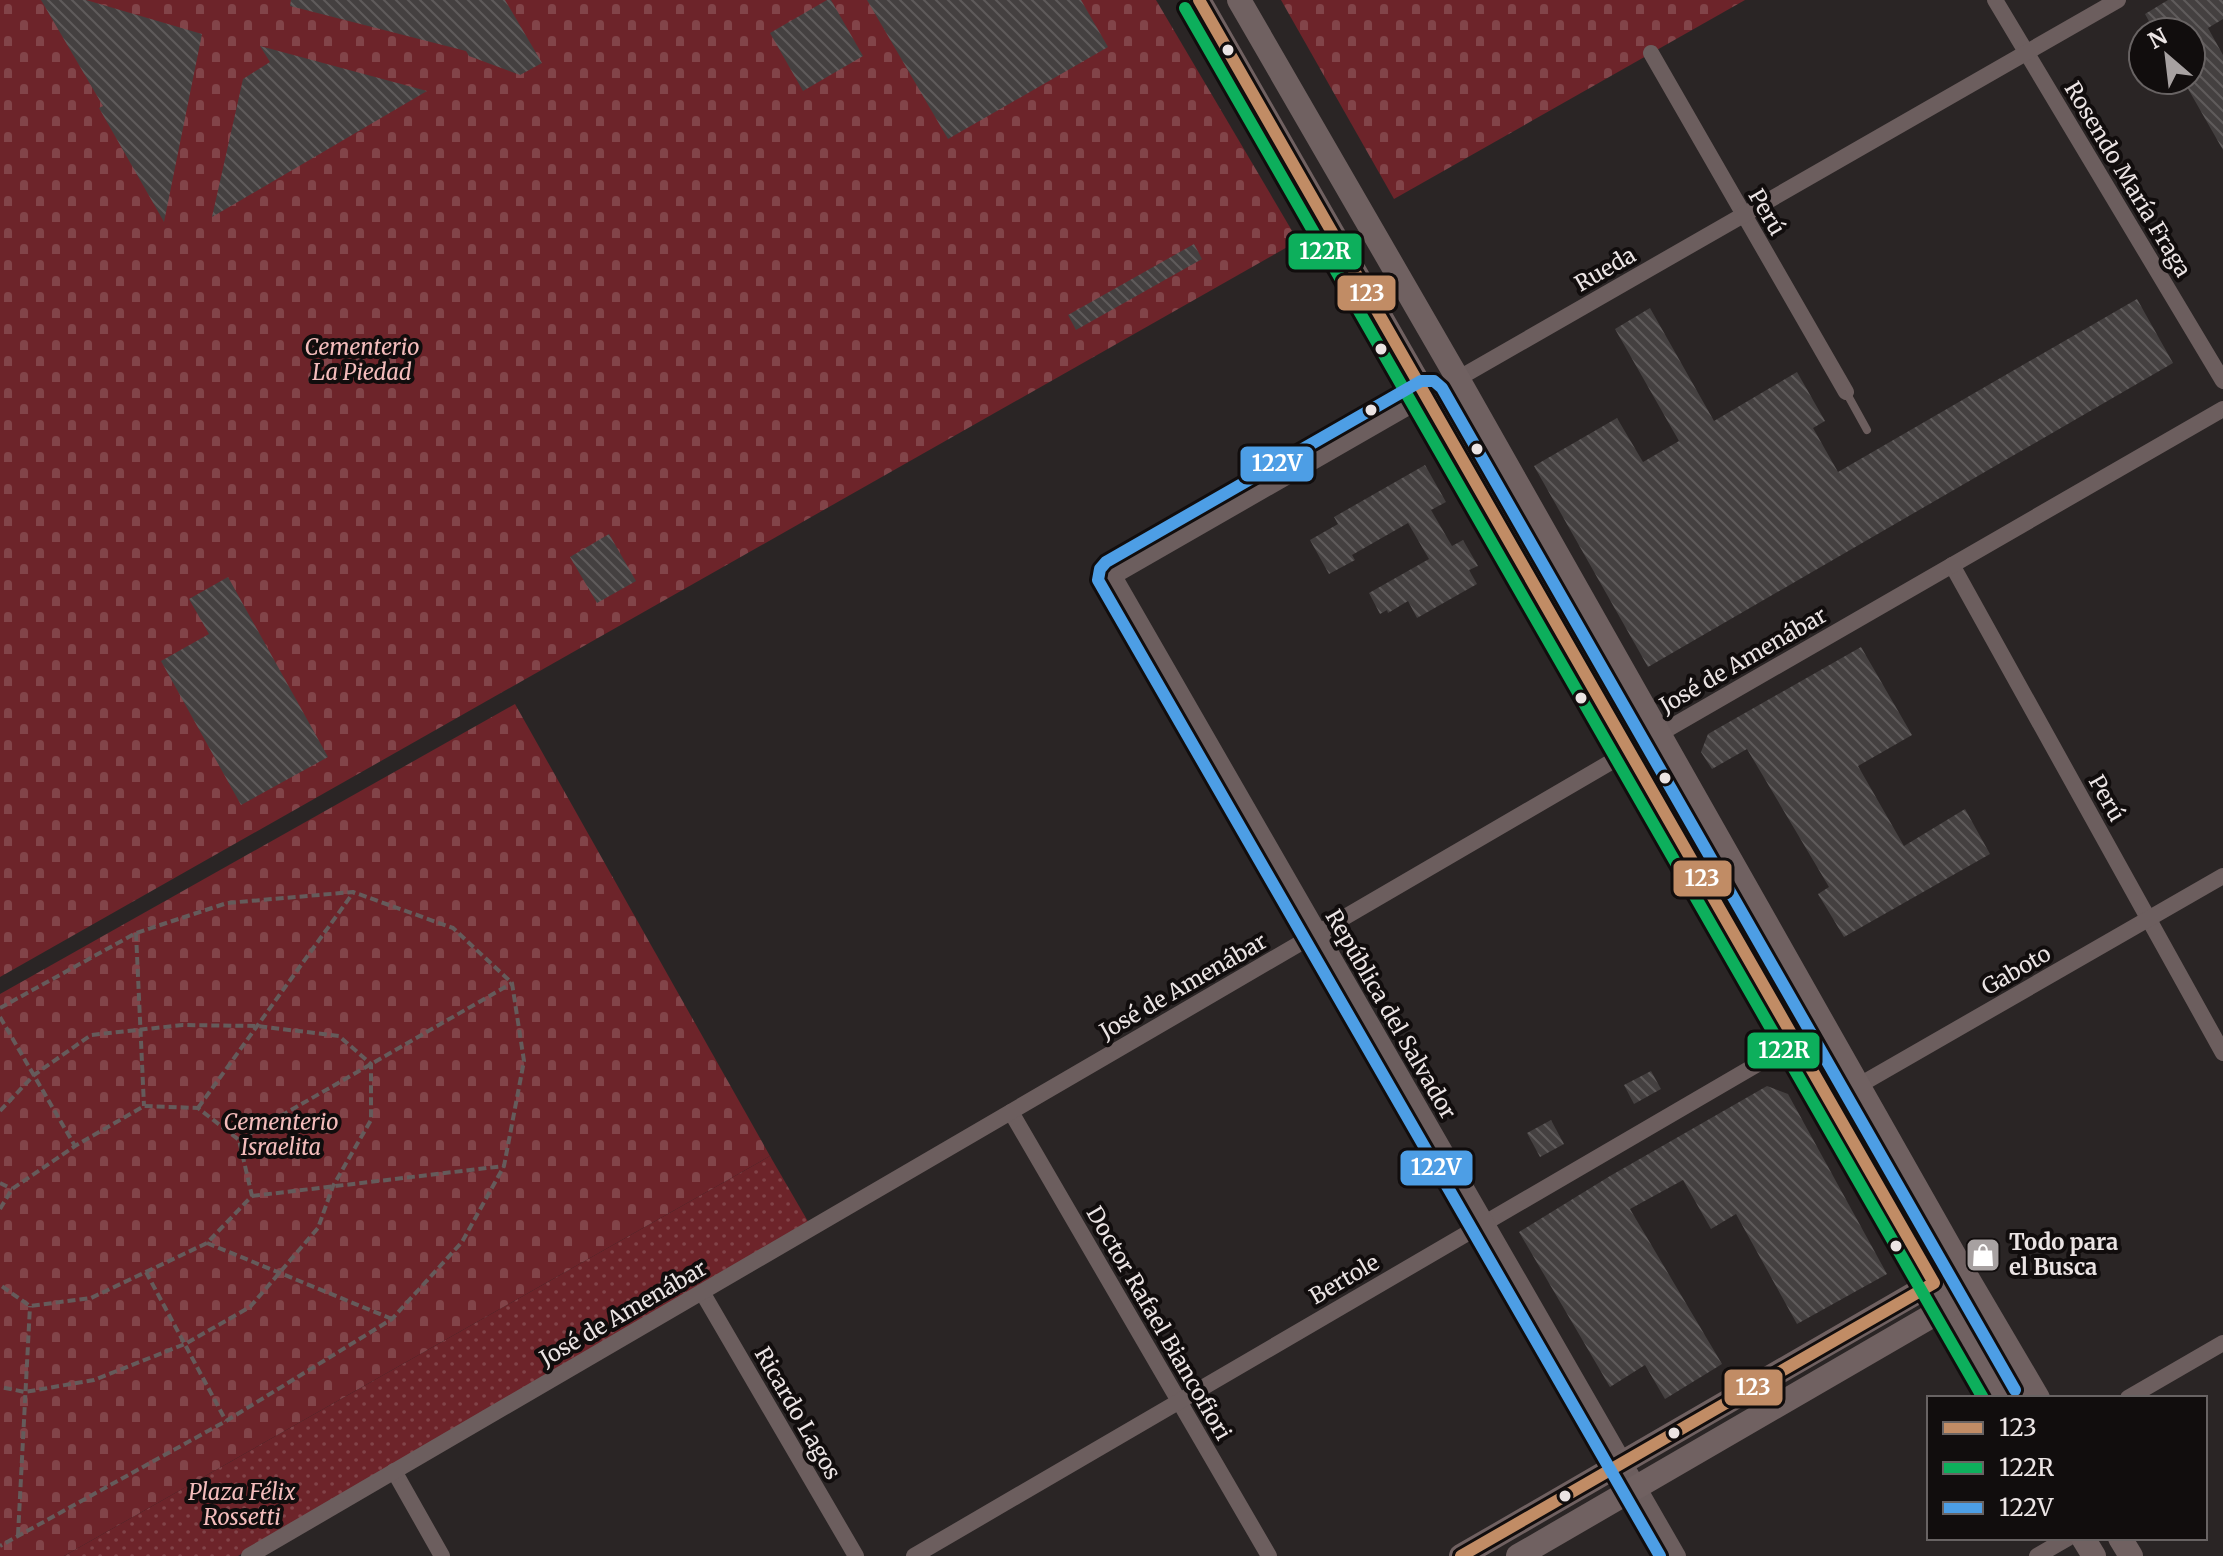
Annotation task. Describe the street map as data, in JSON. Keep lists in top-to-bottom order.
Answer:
{
  "streets": {
    "street": [
      "Rosendo María Fraga",
      "Perú",
      "Rueda",
      "José de Amenábar",
      "Gaboto",
      "República del Salvador",
      "Bertole",
      "Doctor Rafael Biancofiori",
      "Ricardo Lagos"
    ]
  },
  "crossings": [
    ["Rosendo María Fraga", "Rueda"],
    ["Perú", "Rueda"],
    ["Perú", "José de Amenábar"],
    ["Perú", "Gaboto"],
    ["Rueda", "República del Salvador"],
    ["José de Amenábar", "República del Salvador"],
    ["José de Amenábar", "Doctor Rafael Biancofiori"],
    ["José de Amenábar", "Ricardo Lagos"],
    ["República del Salvador", "Bertole"],
    ["Bertole", "Doctor Rafael Biancofiori"]
  ],
  "parks": ["Cementerio La Piedad", "Cementerio Israelita", "Plaza Félix Rossetti"],
  "places": {
    "shop": ["Todo para el Busca"]
  },
  "lines": ["transit line 123", "transit line 122R", "transit line 122V"],
  "legend": ["123", "122R", "122V"],
  "north": "top left"
}
